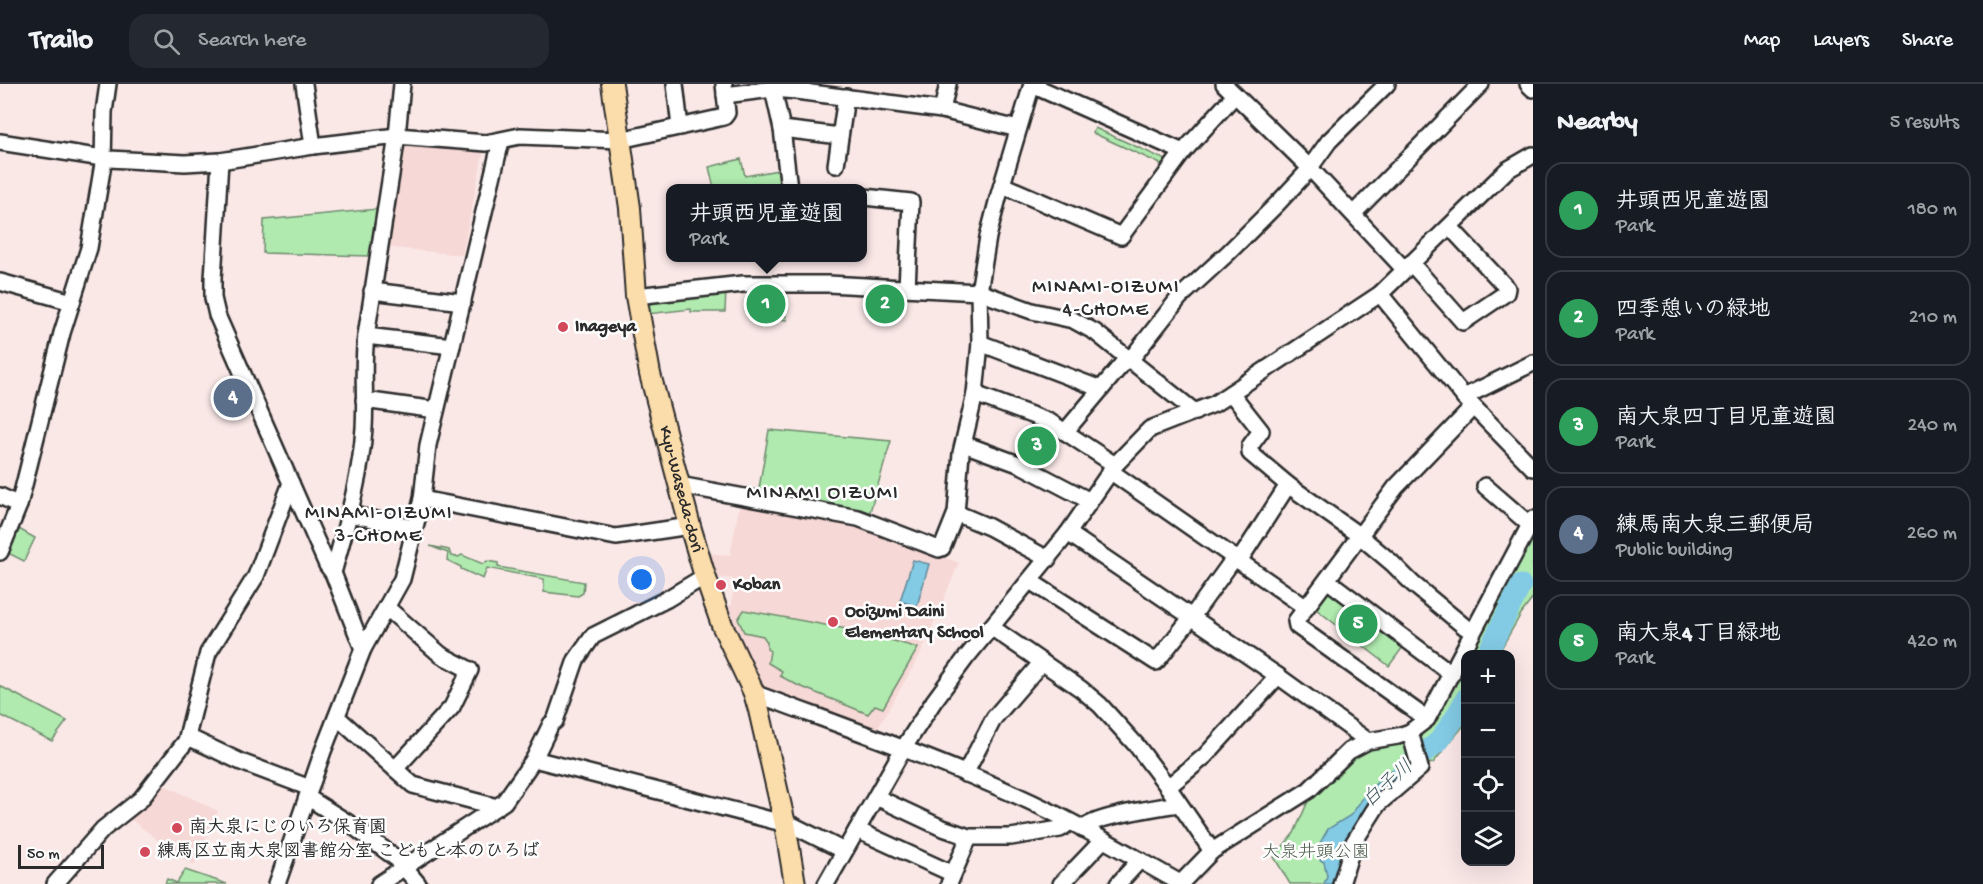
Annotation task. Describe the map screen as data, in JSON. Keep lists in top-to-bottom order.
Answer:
{
  "streets": {
    "main road": ["Kyu-Waseda-dori"]
  },
  "districts": ["MINAMI-OIZUMI 4-CHOME", "MINAMI OIZUMI", "MINAMI-OIZUMI 3-CHOME"],
  "water": ["白子川"],
  "parks": ["大泉井頭公園"],
  "places": [
    "Inageya",
    "Koban",
    "Ooizumi Daini Elementary School",
    "南大泉にじのいろ保育園",
    "練馬区立南大泉図書館分室 こどもと本のひろば"
  ],
  "scale_bar": "50 m",
  "page": {
    "header": "Trailo",
    "search": "Search here",
    "nav": ["Map", "Layers", "Share"],
    "heading": ["Nearby", "5 results"],
    "list": [
      {
        "mark": "1",
        "name": "井頭西児童遊園",
        "note": "Park",
        "value": "180 m"
      },
      {
        "mark": "2",
        "name": "四季憩いの緑地",
        "note": "Park",
        "value": "210 m"
      },
      {
        "mark": "3",
        "name": "南大泉四丁目児童遊園",
        "note": "Park",
        "value": "240 m"
      },
      {
        "mark": "4",
        "name": "練馬南大泉三郵便局",
        "note": "Public building",
        "value": "260 m"
      },
      {
        "mark": "5",
        "name": "南大泉4丁目緑地",
        "note": "Park",
        "value": "420 m"
      }
    ],
    "popup": ["井頭西児童遊園", "Park"],
    "pins": [
      "1",
      "2",
      "4",
      "3",
      "5"
    ],
    "map_buttons": ["+", "−"],
    "scale": "50 m"
  }
}
